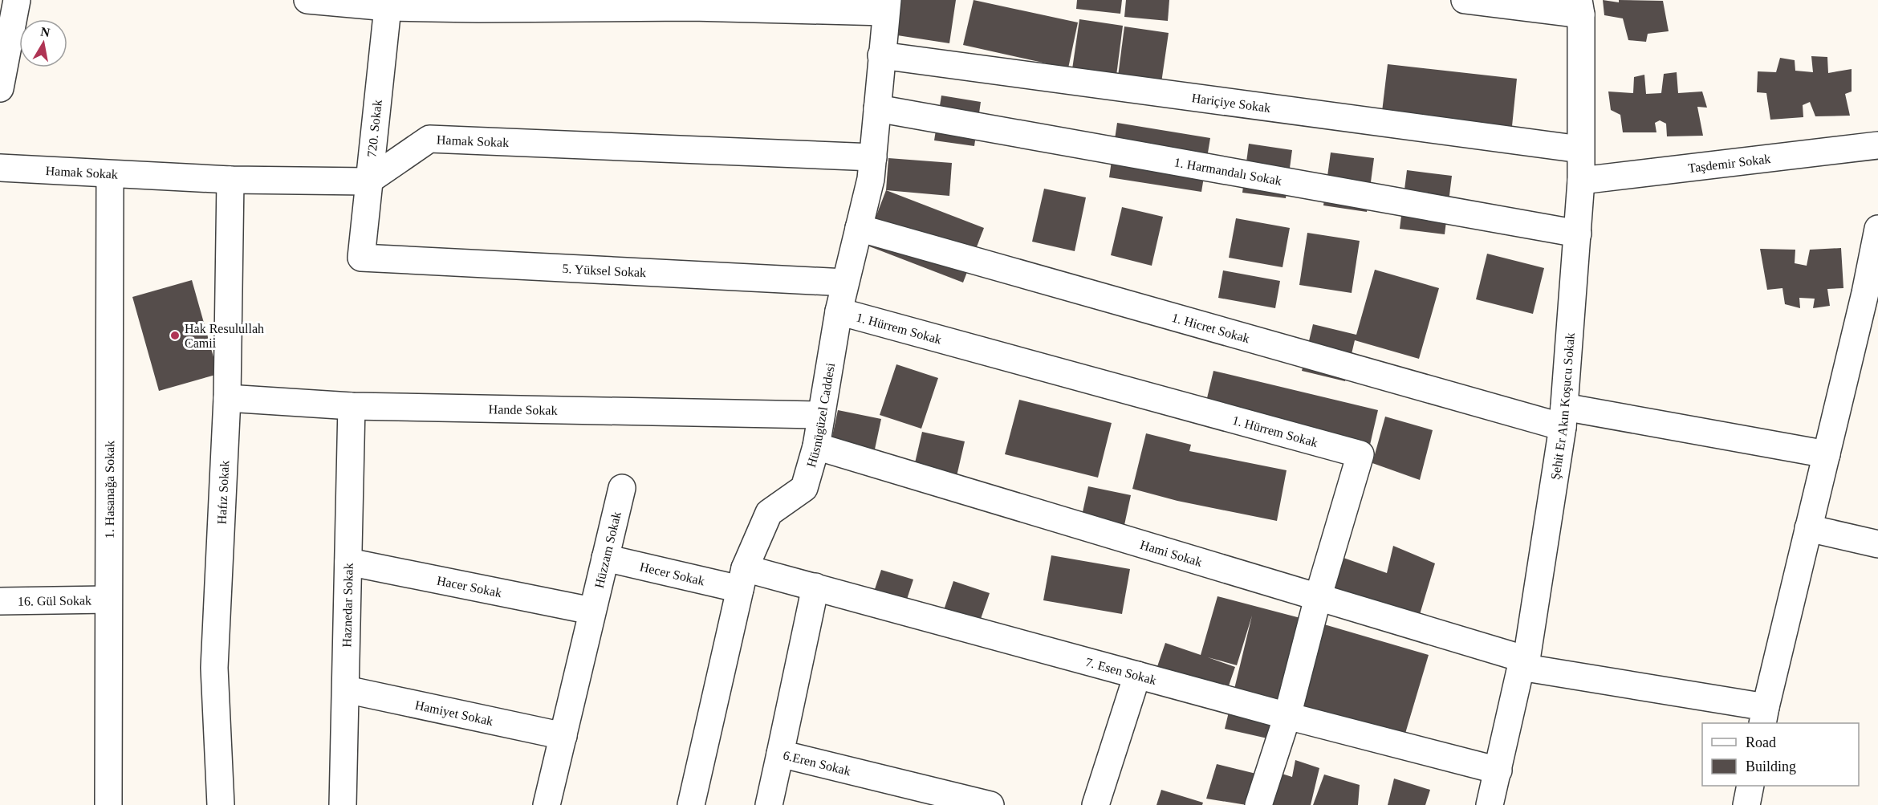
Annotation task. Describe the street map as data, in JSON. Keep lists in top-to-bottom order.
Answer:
{
  "streets": {
    "street": [
      "Hariçiye Sokak",
      "720. Sokak",
      "Hamak Sokak",
      "Taşdemir Sokak",
      "1. Harmandalı Sokak",
      "5. Yüksel Sokak",
      "1. Hicret Sokak",
      "1. Hürrem Sokak",
      "Şehit Er Akın Koşucu Sokak",
      "Hande Sokak",
      "Hüsnügüzel Caddesi",
      "1. Hasanağa Sokak",
      "Hafız Sokak",
      "Hüzzam Sokak",
      "Hami Sokak",
      "Hecer Sokak",
      "Hacer Sokak",
      "16. Gül Sokak",
      "Haznedar Sokak",
      "7. Esen Sokak",
      "Hamiyet Sokak",
      "6.Eren Sokak"
    ]
  },
  "crossings": [
    ["Hariçiye Sokak", "Şehit Er Akın Koşucu Sokak"],
    ["Hariçiye Sokak", "Hüsnügüzel Caddesi"],
    ["720. Sokak", "Hamak Sokak"],
    ["720. Sokak", "5. Yüksel Sokak"],
    ["Hamak Sokak", "Hüsnügüzel Caddesi"],
    ["Hamak Sokak", "1. Hasanağa Sokak"],
    ["Hamak Sokak", "Hafız Sokak"],
    ["Taşdemir Sokak", "Şehit Er Akın Koşucu Sokak"],
    ["1. Harmandalı Sokak", "Şehit Er Akın Koşucu Sokak"],
    ["1. Harmandalı Sokak", "Hüsnügüzel Caddesi"],
    ["5. Yüksel Sokak", "Hüsnügüzel Caddesi"],
    ["1. Hicret Sokak", "Şehit Er Akın Koşucu Sokak"],
    ["1. Hicret Sokak", "Hüsnügüzel Caddesi"],
    ["1. Hürrem Sokak", "Hüsnügüzel Caddesi"],
    ["1. Hürrem Sokak", "Hami Sokak"],
    ["1. Hürrem Sokak", "7. Esen Sokak"],
    ["Şehit Er Akın Koşucu Sokak", "Hami Sokak"],
    ["Şehit Er Akın Koşucu Sokak", "7. Esen Sokak"],
    ["Hande Sokak", "Hüsnügüzel Caddesi"],
    ["Hande Sokak", "Hafız Sokak"],
    ["Hande Sokak", "Haznedar Sokak"],
    ["Hüsnügüzel Caddesi", "Hami Sokak"],
    ["Hüsnügüzel Caddesi", "Hecer Sokak"],
    ["Hüsnügüzel Caddesi", "7. Esen Sokak"],
    ["1. Hasanağa Sokak", "16. Gül Sokak"],
    ["Hüzzam Sokak", "Hecer Sokak"],
    ["Hüzzam Sokak", "Hacer Sokak"],
    ["Hüzzam Sokak", "Hamiyet Sokak"],
    ["Hecer Sokak", "7. Esen Sokak"],
    ["Hacer Sokak", "Haznedar Sokak"],
    ["Haznedar Sokak", "Hamiyet Sokak"],
    ["7. Esen Sokak", "6.Eren Sokak"]
  ],
  "places": ["Hak Resulullah Camii"],
  "legend": ["Road", "Building"],
  "north": "top"
}
